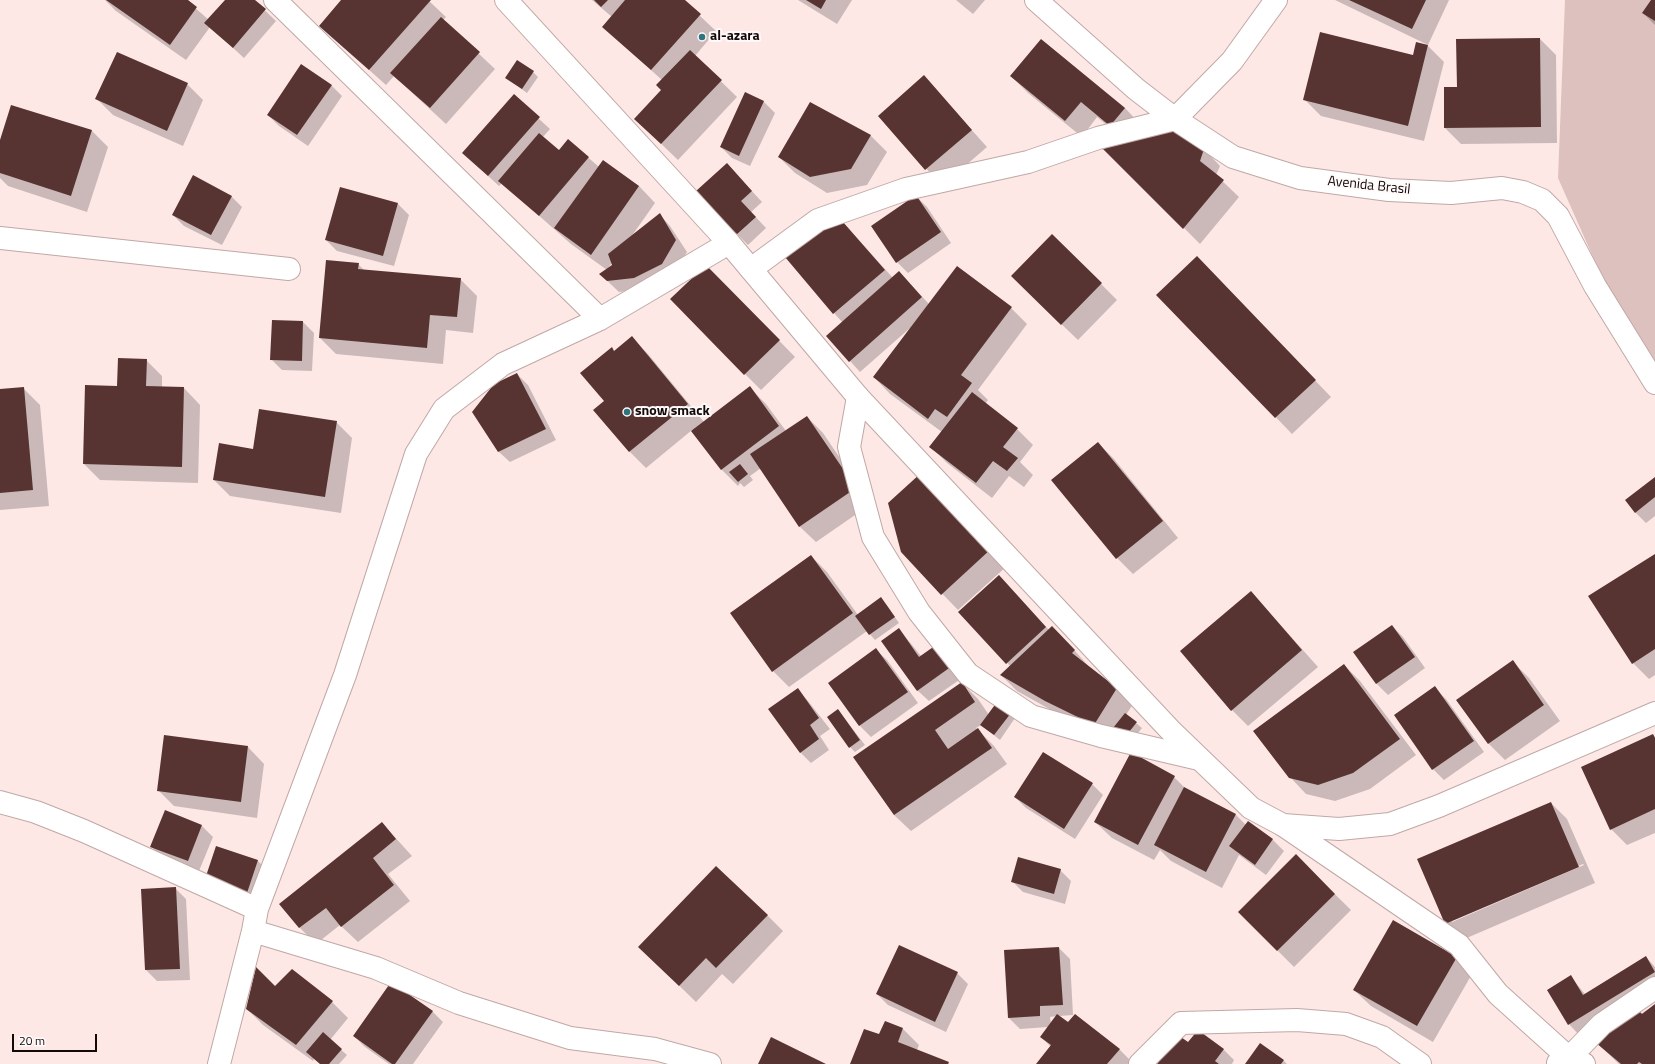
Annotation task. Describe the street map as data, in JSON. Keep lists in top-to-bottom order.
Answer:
{
  "streets": {
    "street": ["Avenida Brasil"]
  },
  "places": ["al-azara", "snow smack"],
  "scale_bar": "20 m"
}
